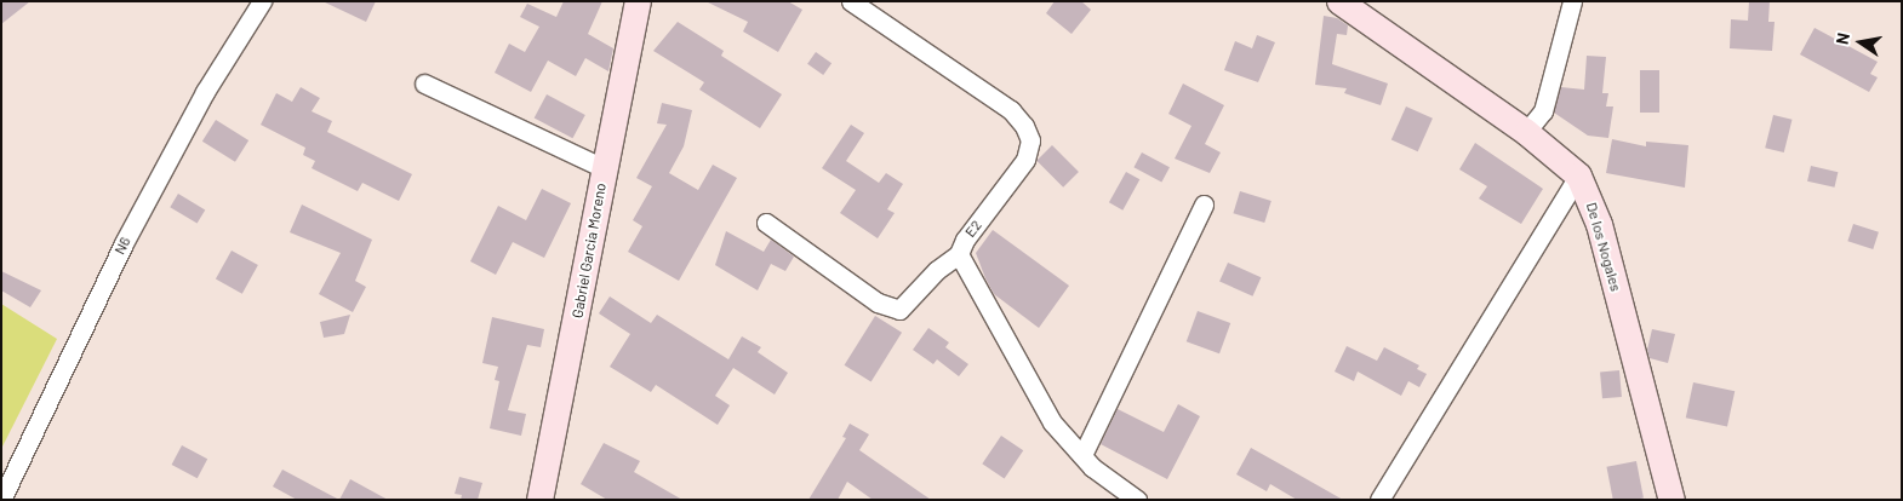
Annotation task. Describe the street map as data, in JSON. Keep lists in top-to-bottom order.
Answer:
{
  "streets": {
    "street": [
      "E2",
      "N6",
      "De los Nogales",
      "Gabriel Garcia Moreno"
    ]
  },
  "north": "left"
}
